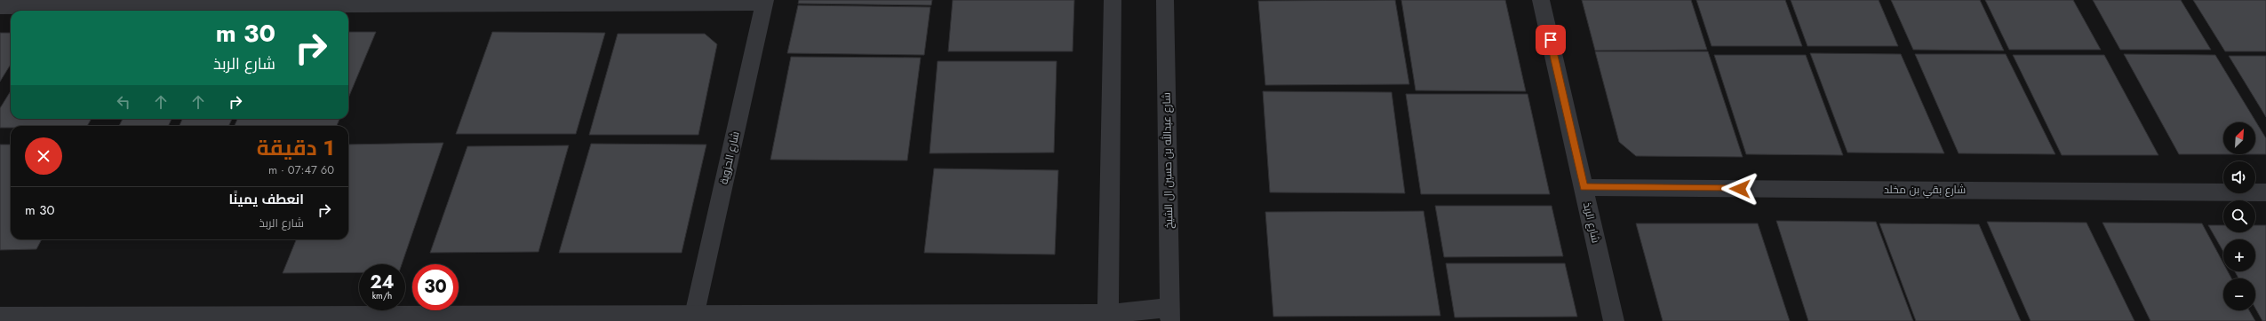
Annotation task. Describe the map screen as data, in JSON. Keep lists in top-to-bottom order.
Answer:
{
  "streets": {
    "street": [
      "شارع الحزوية",
      "شارع عبدالله بن حسين ال الشيخ",
      "شارع بقي بن مخلد",
      "شارع الربذ"
    ]
  },
  "crossings": [
    ["شارع بقي بن مخلد", "شارع الربذ"]
  ],
  "north": "top right",
  "page": {
    "turn": ["30 m", "شارع الربذ"],
    "map_buttons": ["+", "−"],
    "heading": ["1 دقيقة", "60 m · 07:47"],
    "list": [
      {
        "name": "انعطف يمينًا",
        "note": "شارع الربذ",
        "value": "30 m"
      }
    ],
    "speed": "24 km/h",
    "limit": "30"
  }
}
